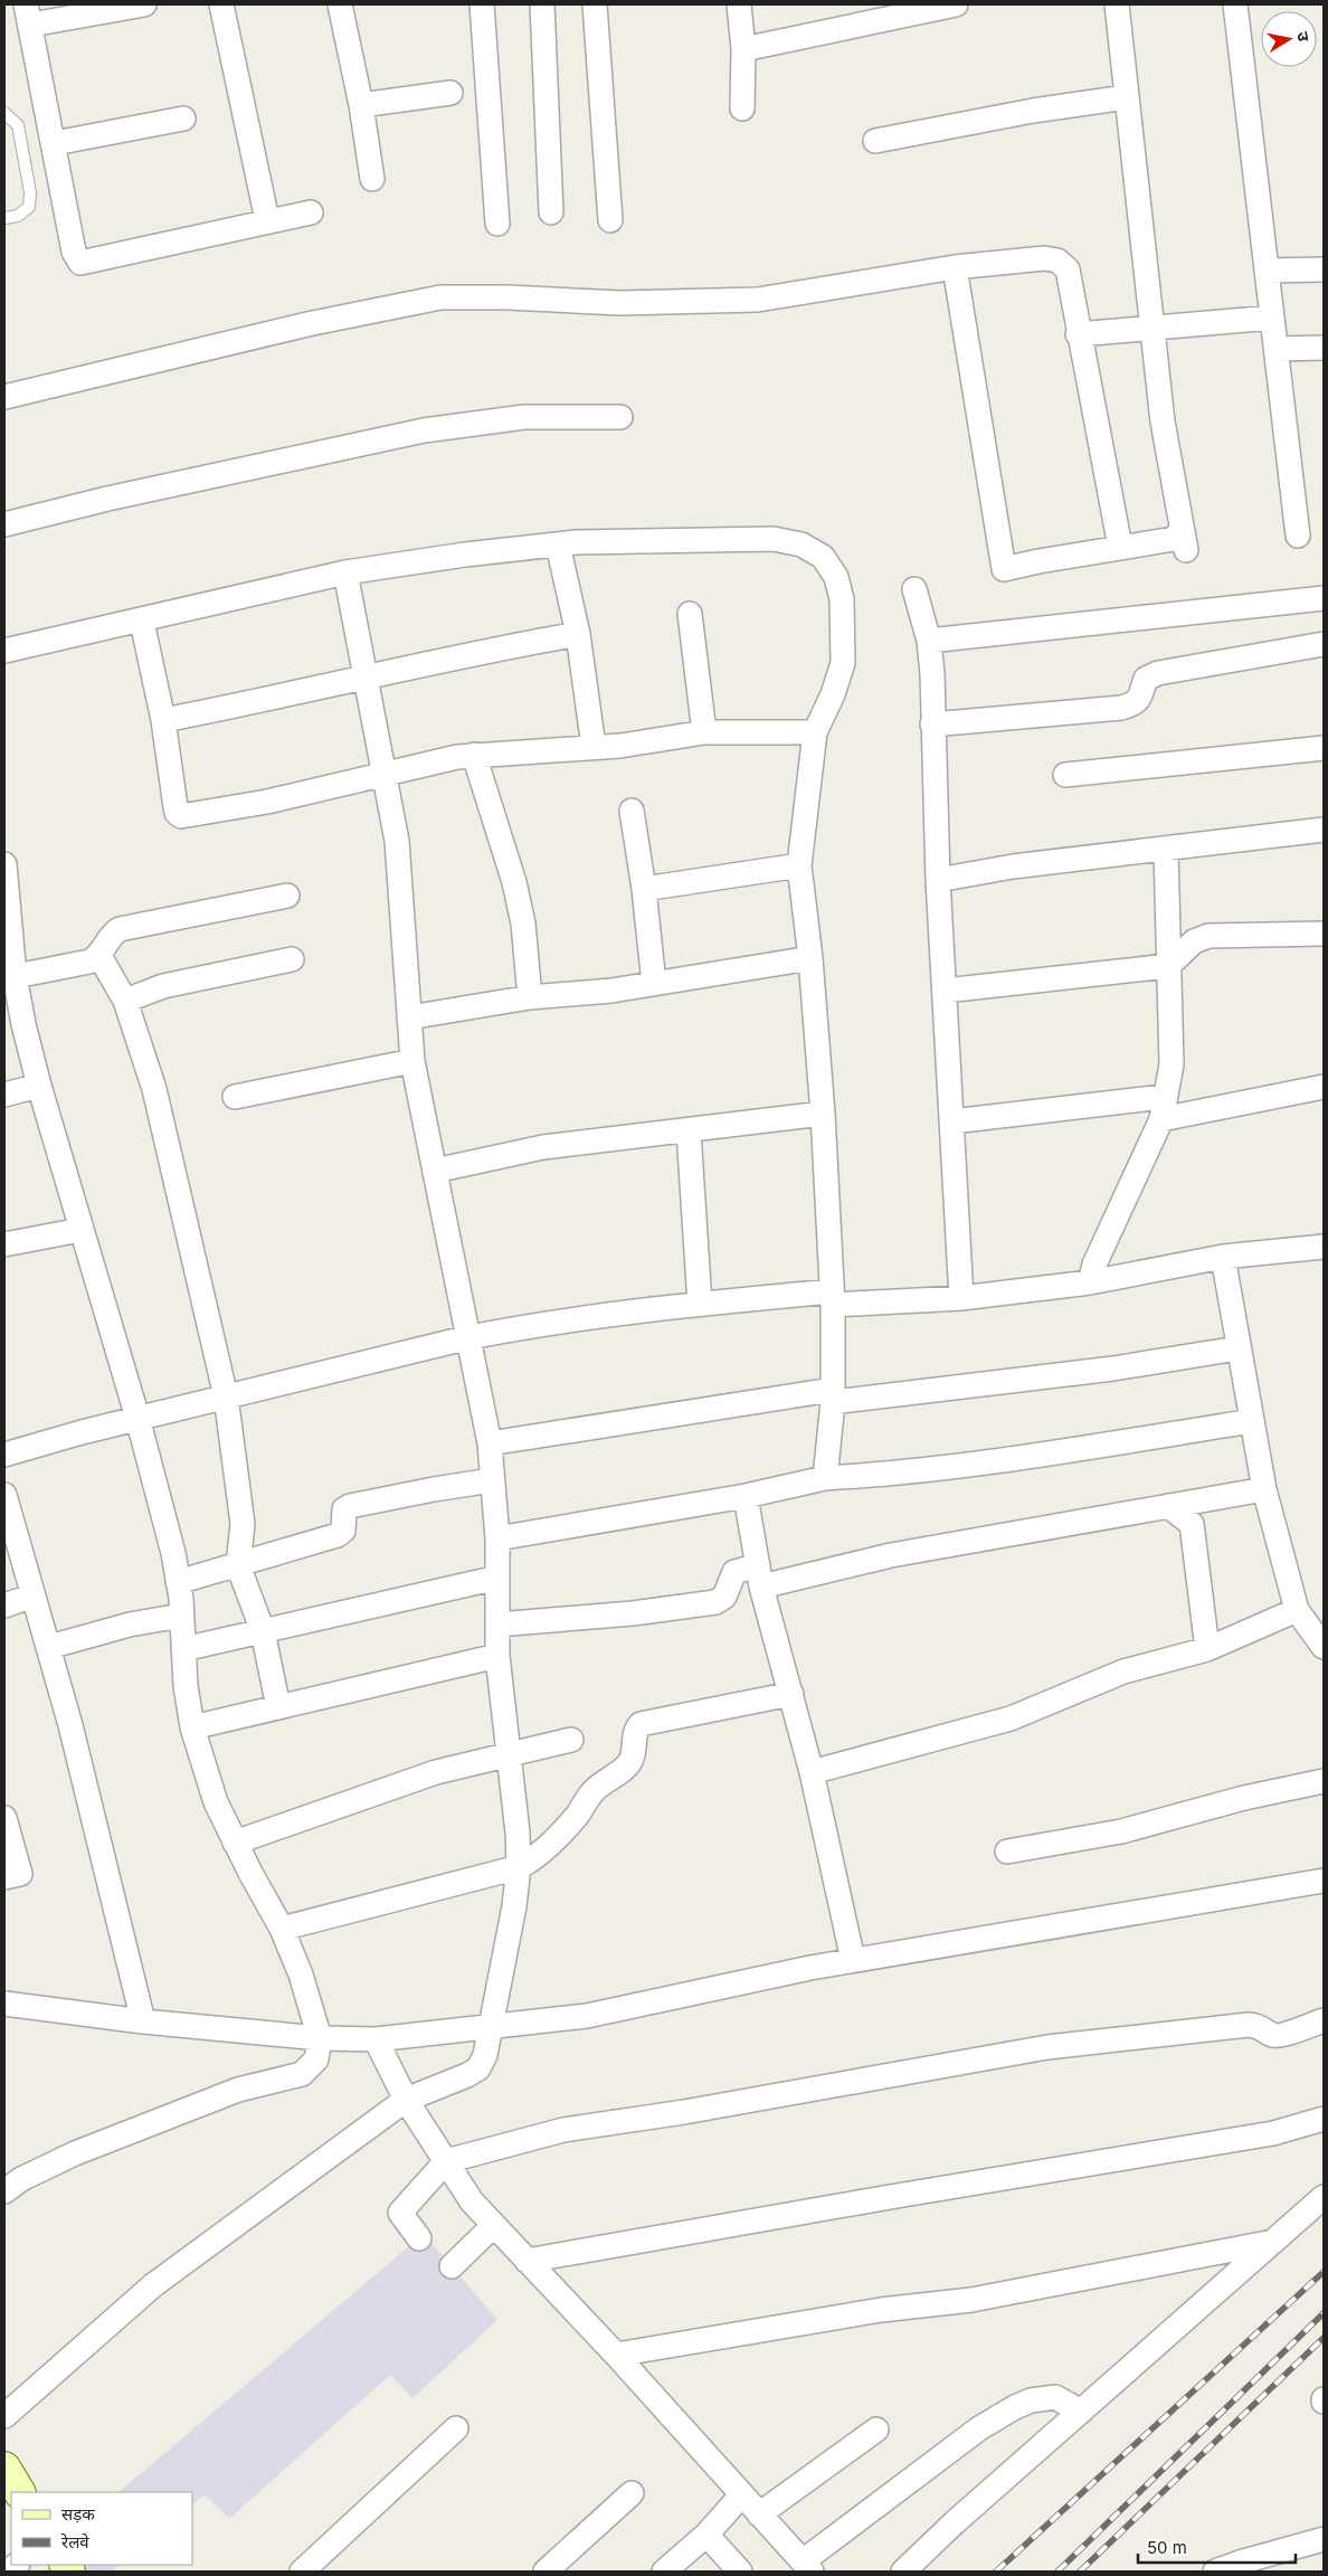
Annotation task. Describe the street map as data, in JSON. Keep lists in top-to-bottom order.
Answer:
{
  "legend": ["सड़क", "रेलवे"],
  "scale_bar": "50 m",
  "north": "right"
}
